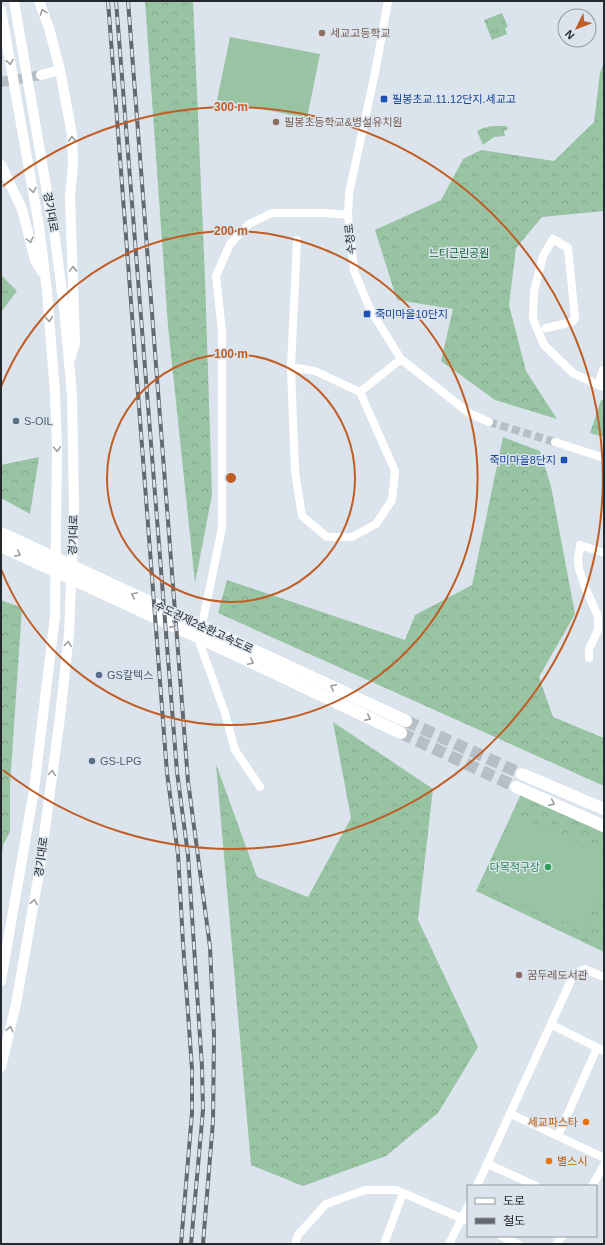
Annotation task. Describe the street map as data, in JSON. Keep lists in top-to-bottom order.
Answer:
{
  "streets": {
    "highway": ["수도권제2순환고속도로"],
    "main road": ["경기대로"],
    "street": ["수청로"]
  },
  "parks": ["느티근린공원"],
  "places": {
    "other": [
      "세교고등학교",
      "필봉초등학교&병설유치원",
      "S-OIL",
      "GS칼텍스",
      "GS-LPG",
      "다목적구장",
      "꿈두레도서관",
      "세교파스타",
      "별스시"
    ],
    "transit": ["필봉초교.11.12단지.세교고", "죽미마을10단지", "죽미마을8단지"]
  },
  "legend": ["도로", "철도"],
  "north": "bottom left",
  "rings": ["300 m", "200 m", "100 m"]
}
